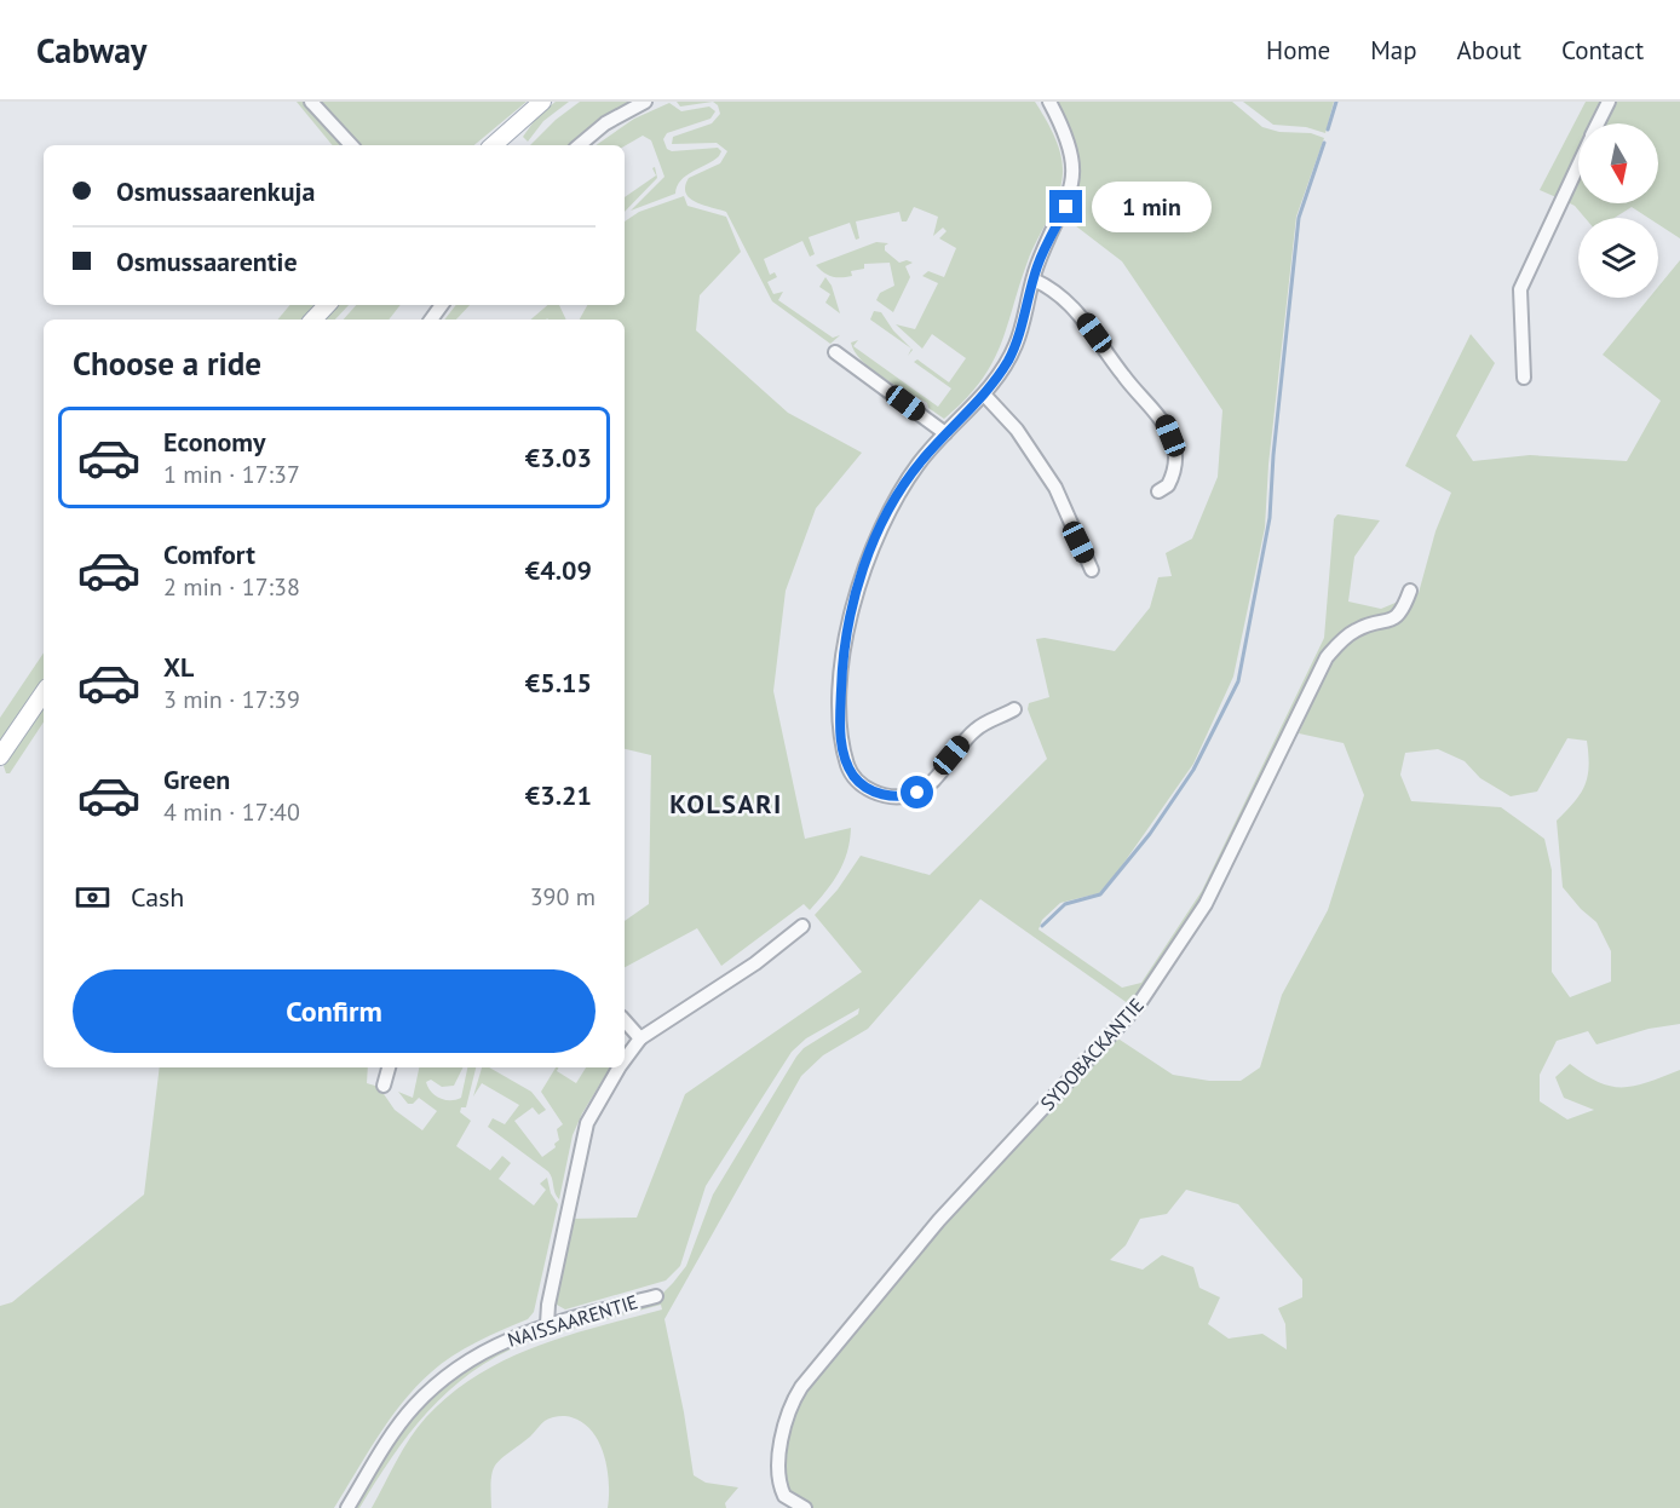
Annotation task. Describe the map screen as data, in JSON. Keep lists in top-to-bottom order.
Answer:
{
  "streets": {
    "street": ["SYDOBACKANTIE", "NAISSAARENTIE"]
  },
  "districts": ["KOLSARI"],
  "north": "bottom",
  "page": {
    "header": "Cabway",
    "nav": [
      "Home",
      "Map",
      "About",
      "Contact"
    ],
    "banner": ["Osmussaarenkuja", "Osmussaarentie"],
    "bubble": "1 min",
    "heading": "Choose a ride",
    "list": [
      {
        "name": "Economy",
        "note": "1 min · 17:37",
        "value": "€3.03"
      },
      {
        "name": "Comfort",
        "note": "2 min · 17:38",
        "value": "€4.09"
      },
      {
        "name": "XL",
        "note": "3 min · 17:39",
        "value": "€5.15"
      },
      {
        "name": "Green",
        "note": "4 min · 17:40",
        "value": "€3.21"
      }
    ],
    "pay": ["Cash", "390 m"],
    "buttons": "Confirm"
  }
}
